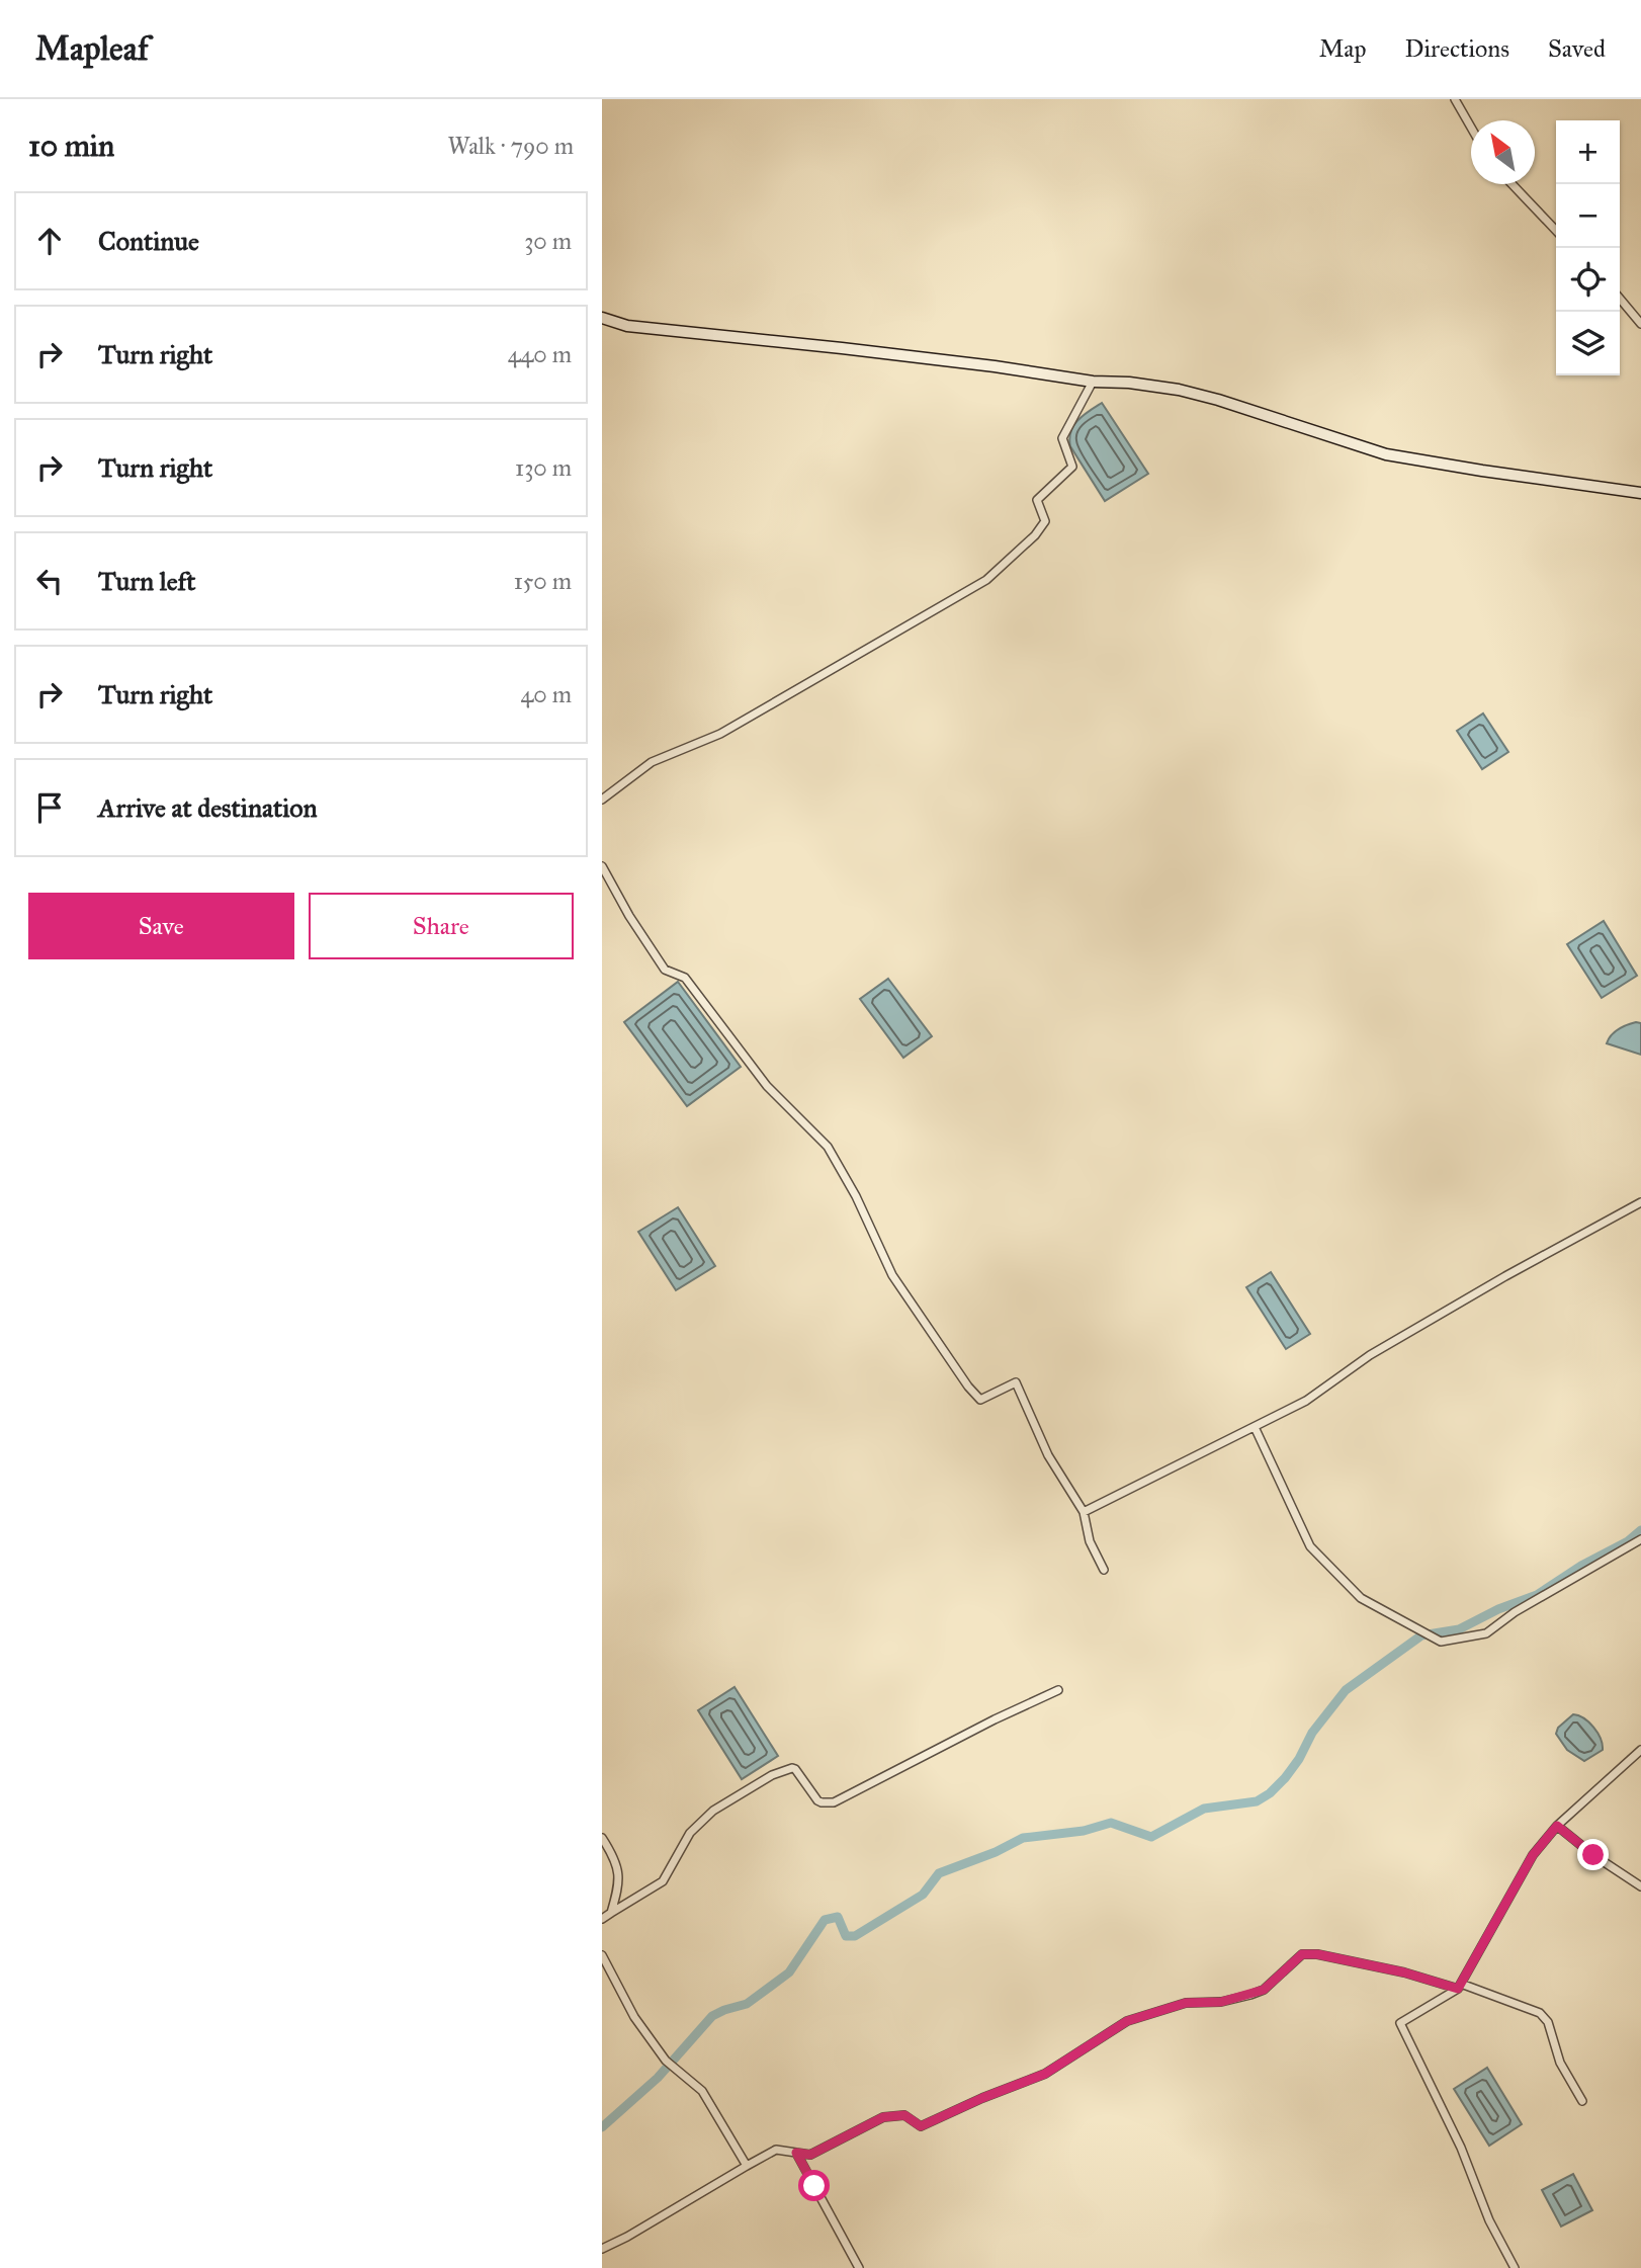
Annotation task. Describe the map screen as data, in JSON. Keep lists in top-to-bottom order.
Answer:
{
  "north": "top left",
  "page": {
    "header": "Mapleaf",
    "nav": ["Map", "Directions", "Saved"],
    "heading": ["10 min", "Walk · 790 m"],
    "map_buttons": ["+", "−"],
    "list": [
      ["Continue", "30 m"],
      ["Turn right", "440 m"],
      ["Turn right", "130 m"],
      ["Turn left", "150 m"],
      ["Turn right", "40 m"],
      "Arrive at destination"
    ],
    "buttons": ["Save", "Share"]
  }
}
